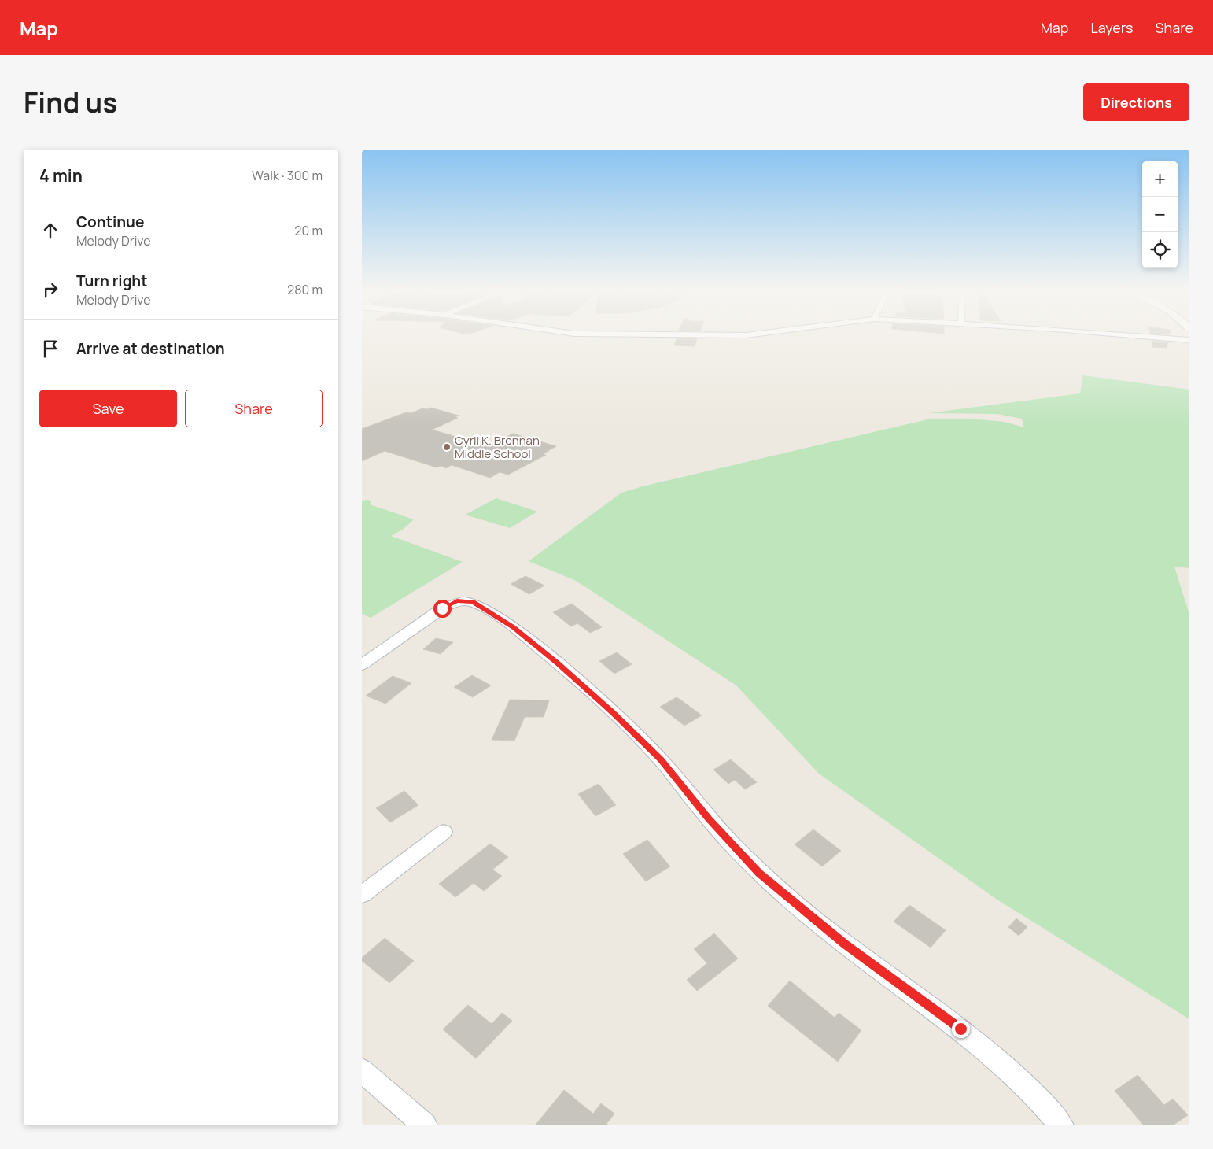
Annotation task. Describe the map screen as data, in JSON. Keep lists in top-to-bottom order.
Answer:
{
  "places": ["Cyril K. Brennan Middle School"],
  "page": {
    "header": "Map",
    "nav": ["Map", "Layers", "Share"],
    "title": "Find us",
    "buttons": [
      "Directions",
      ["Save", "Share"]
    ],
    "heading": ["4 min", "Walk · 300 m"],
    "map_buttons": ["+", "−"],
    "list": [
      ["Continue", "Melody Drive", "20 m"],
      ["Turn right", "Melody Drive", "280 m"],
      "Arrive at destination"
    ]
  }
}
